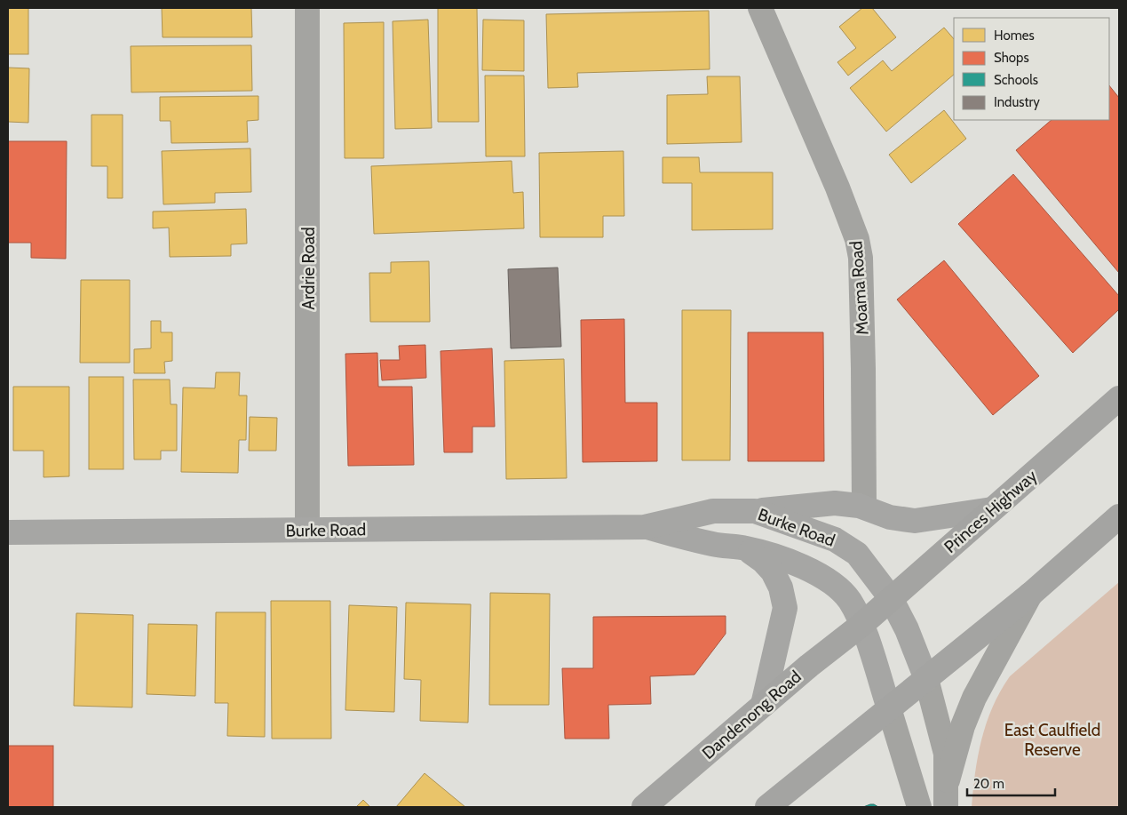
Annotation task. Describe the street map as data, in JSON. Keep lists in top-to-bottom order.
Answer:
{
  "streets": {
    "highway": ["Princes Highway", "Dandenong Road"],
    "main road": ["Burke Road"],
    "street": ["Ardrie Road", "Moama Road"]
  },
  "crossings": [
    ["Ardrie Road", "Burke Road"],
    ["Princes Highway", "Burke Road"],
    ["Princes Highway", "Dandenong Road"],
    ["Burke Road", "Dandenong Road"]
  ],
  "parks": ["East Caulfield Reserve"],
  "legend": [
    "Homes",
    "Shops",
    "Schools",
    "Industry"
  ],
  "scale_bar": "20 m"
}
